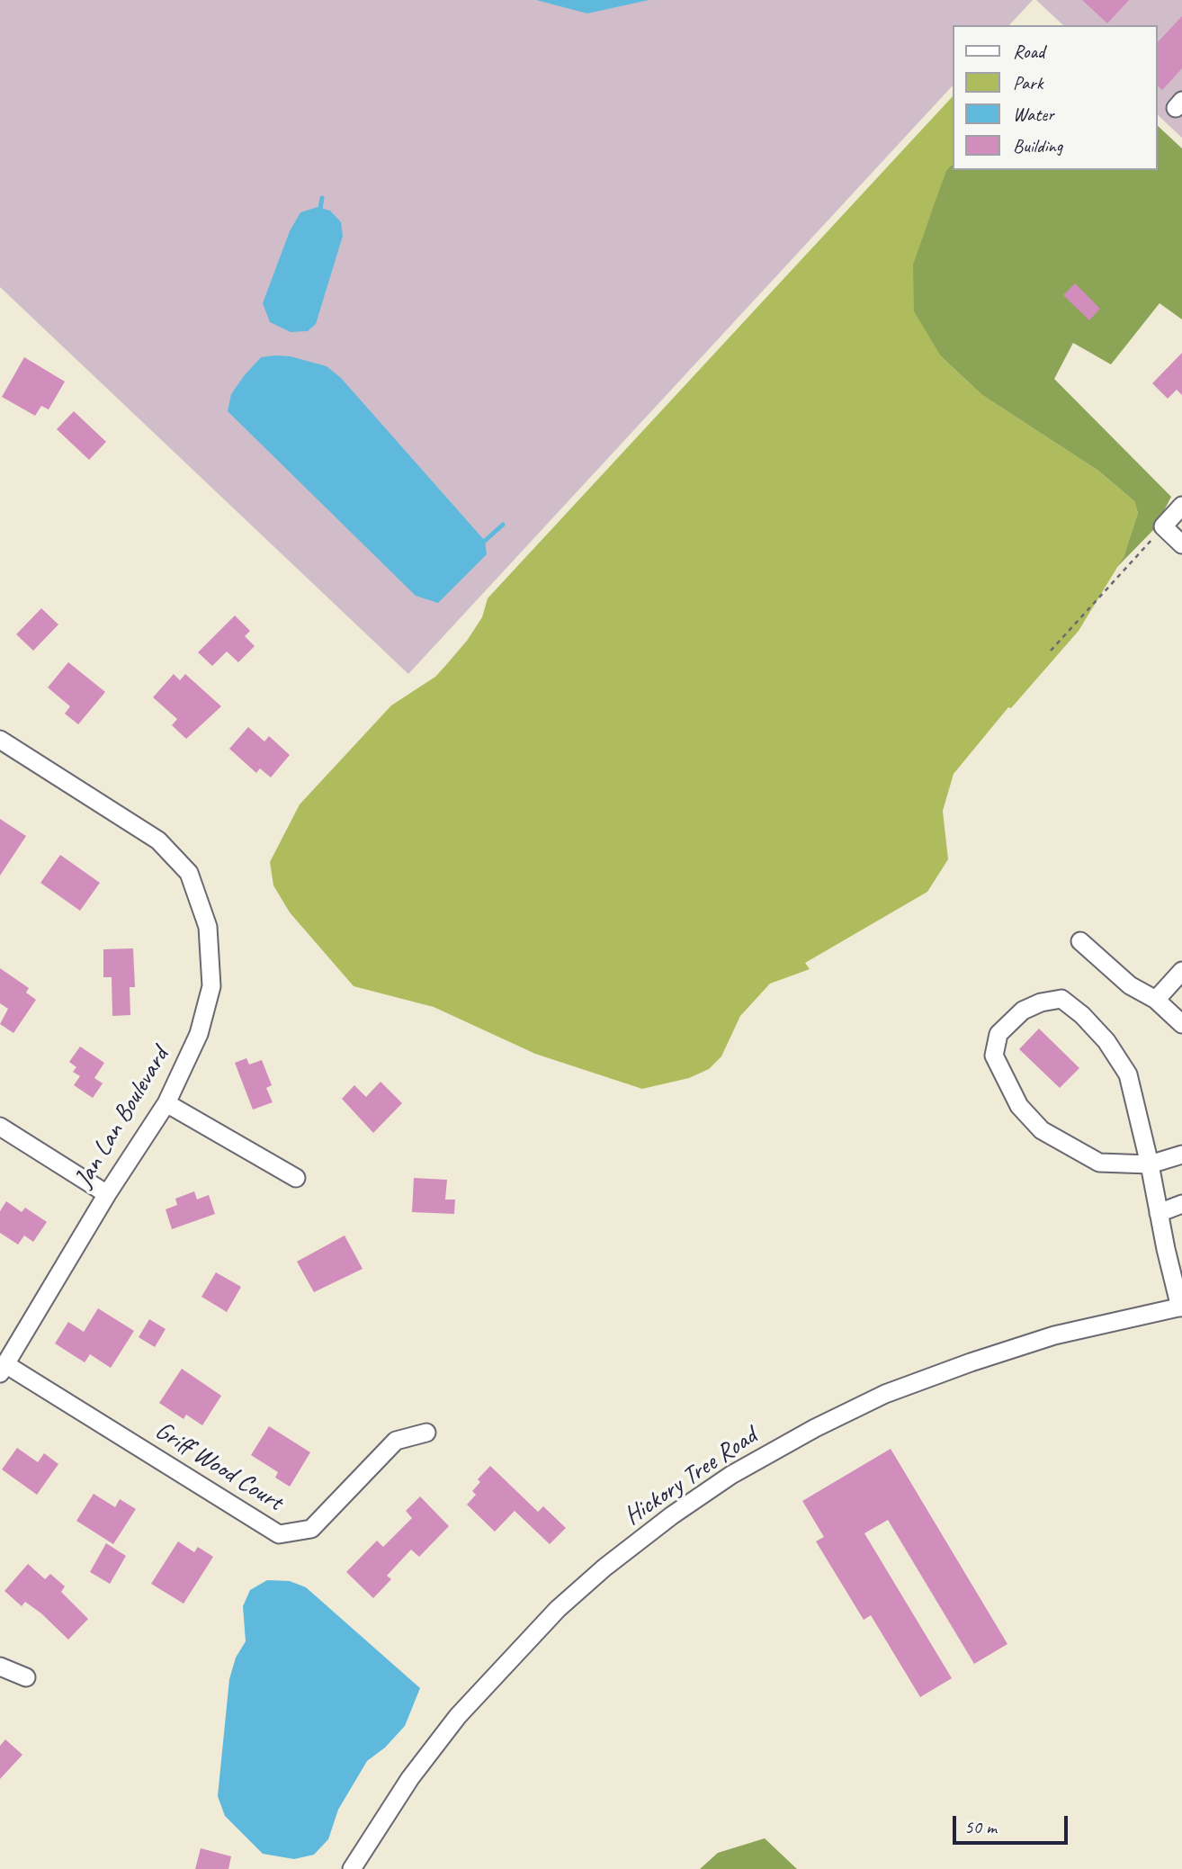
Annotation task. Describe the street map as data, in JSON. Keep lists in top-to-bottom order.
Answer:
{
  "streets": {
    "street": ["Jan Lan Boulevard", "Griff Wood Court", "Hickory Tree Road"]
  },
  "crossings": [
    ["Jan Lan Boulevard", "Griff Wood Court"]
  ],
  "legend": [
    "Road",
    "Park",
    "Water",
    "Building"
  ],
  "scale_bar": "50 m"
}
